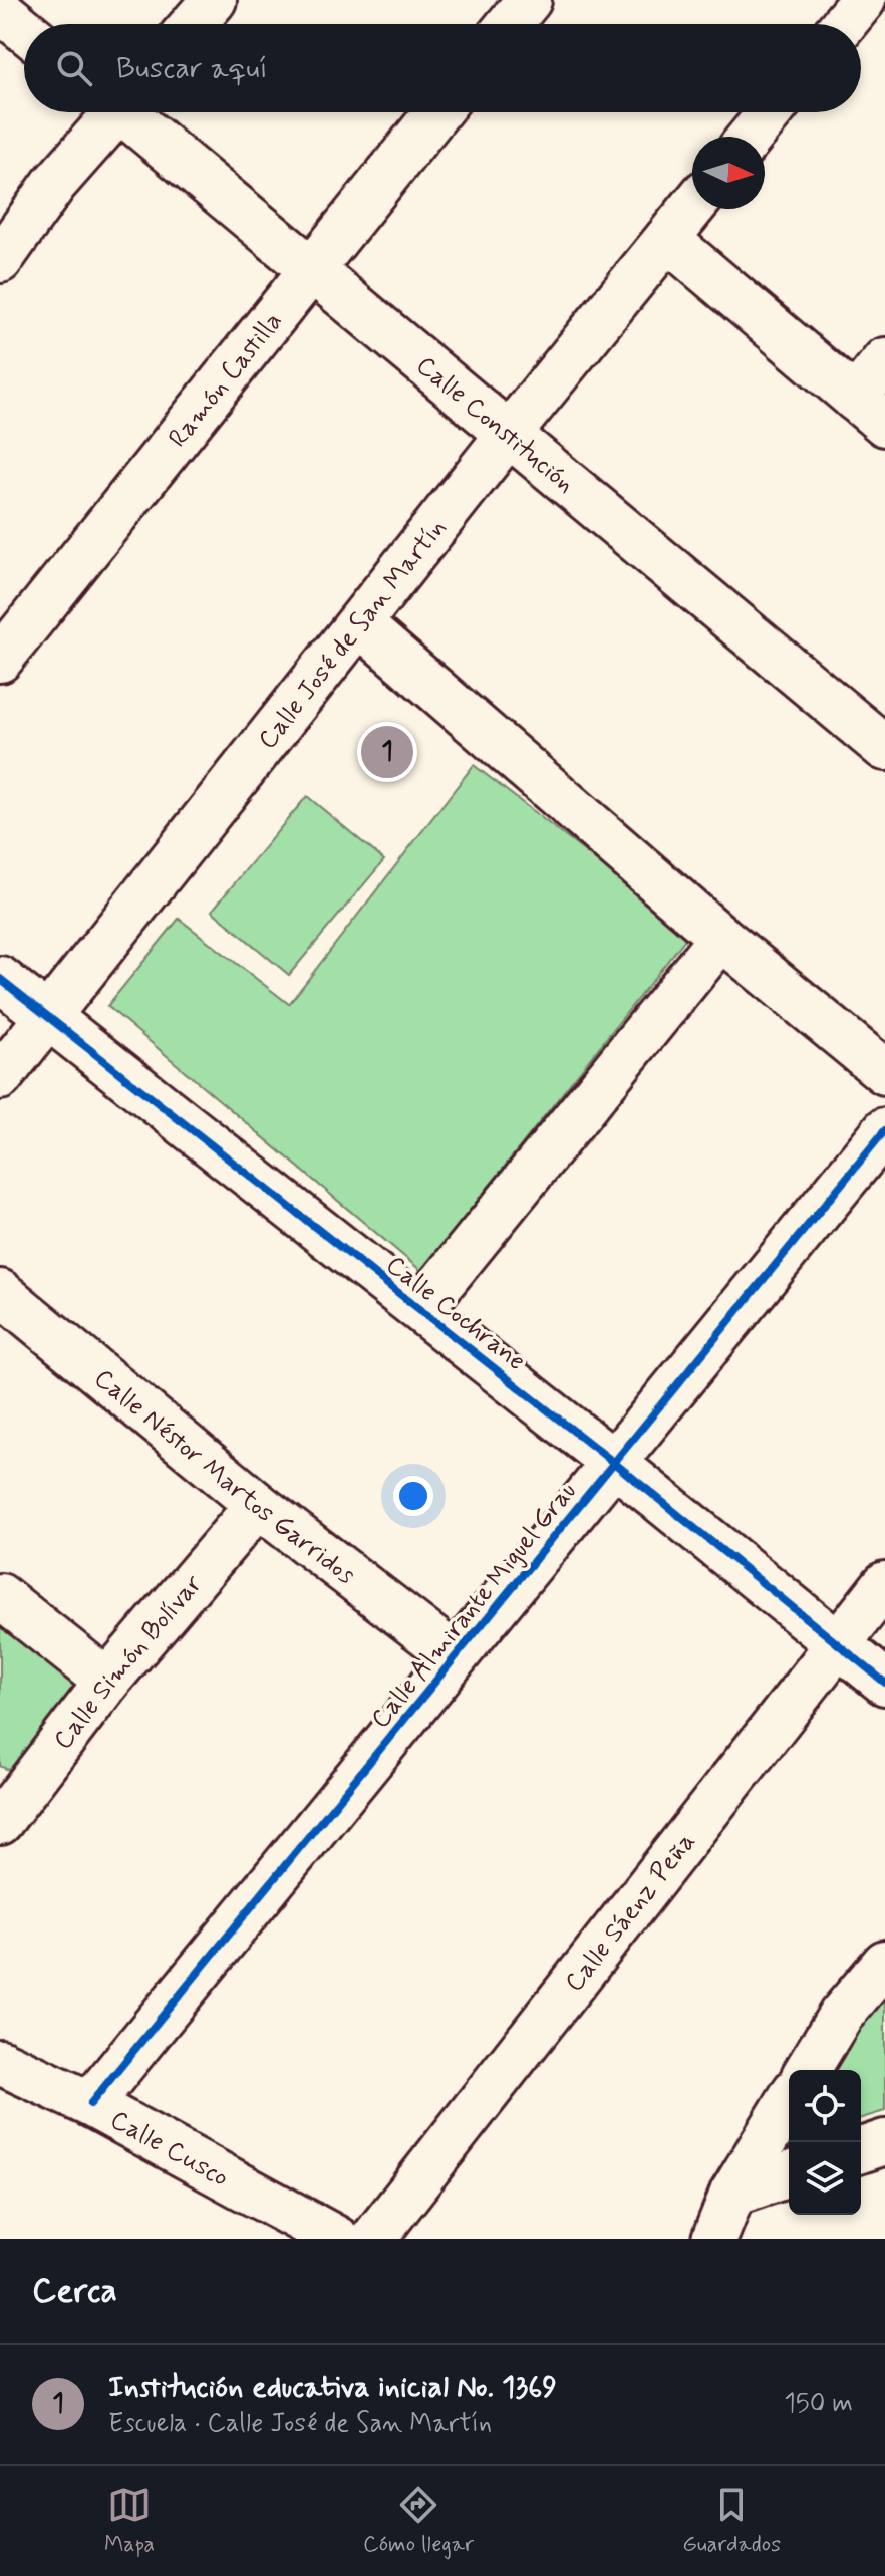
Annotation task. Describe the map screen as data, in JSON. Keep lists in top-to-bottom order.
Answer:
{
  "streets": {
    "street": [
      "Ramón Castilla",
      "Calle Constitución",
      "Calle José de San Martín",
      "Calle Cochrane",
      "Calle Néstor Martos Garridos",
      "Calle Almirante Miguel Grau",
      "Calle Simón Bolívar",
      "Calle Sáenz Peña",
      "Calle Cusco"
    ]
  },
  "crossings": [
    ["Ramón Castilla", "Calle Constitución"],
    ["Calle Constitución", "Calle José de San Martín"],
    ["Calle José de San Martín", "Calle Cochrane"],
    ["Calle Cochrane", "Calle Almirante Miguel Grau"],
    ["Calle Cochrane", "Calle Sáenz Peña"],
    ["Calle Néstor Martos Garridos", "Calle Almirante Miguel Grau"],
    ["Calle Néstor Martos Garridos", "Calle Simón Bolívar"],
    ["Calle Almirante Miguel Grau", "Calle Cusco"]
  ],
  "north": "right",
  "page": {
    "search": "Buscar aquí",
    "pins": "1",
    "heading": "Cerca",
    "list": [
      {
        "mark": "1",
        "name": "Institución educativa inicial No. 1369",
        "note": "Escuela · Calle José de San Martín",
        "value": "150 m"
      }
    ],
    "nav": ["Mapa", "Cómo llegar", "Guardados"]
  }
}
